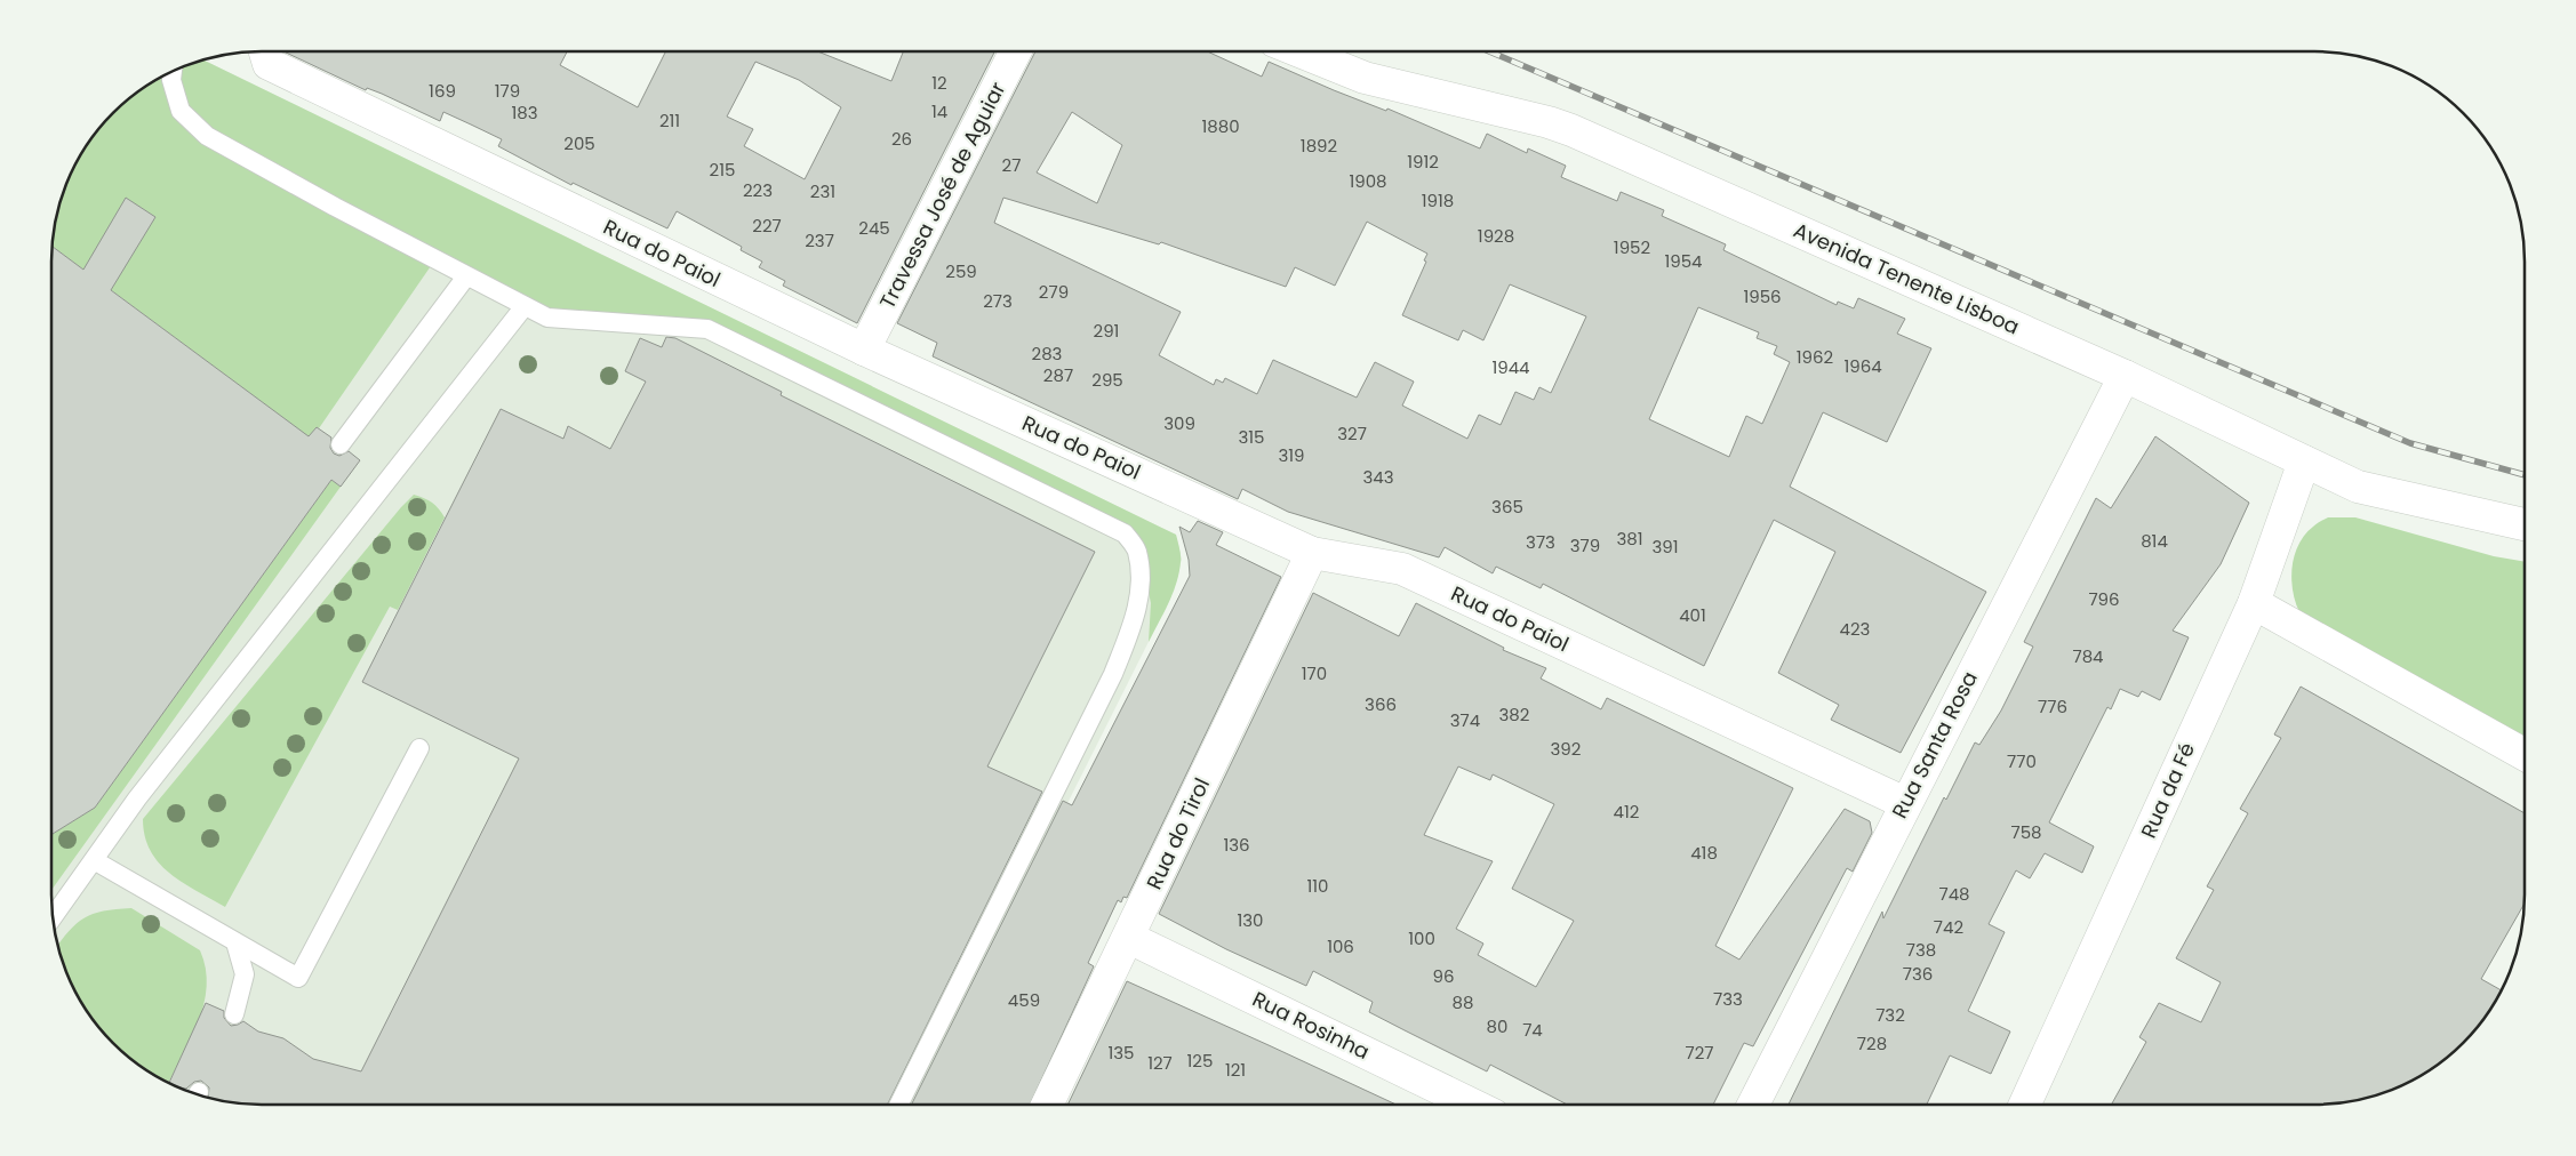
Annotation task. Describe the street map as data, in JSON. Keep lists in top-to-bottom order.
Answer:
{
  "streets": {
    "street": [
      "Travessa José de Aguiar",
      "Rua do Paiol",
      "Avenida Tenente Lisboa",
      "Rua Santa Rosa",
      "Rua da Fé",
      "Rua do Tirol",
      "Rua Rosinha"
    ]
  },
  "crossings": [
    ["Travessa José de Aguiar", "Rua do Paiol"],
    ["Rua do Paiol", "Rua Santa Rosa"],
    ["Rua do Paiol", "Rua do Tirol"],
    ["Avenida Tenente Lisboa", "Rua Santa Rosa"],
    ["Avenida Tenente Lisboa", "Rua da Fé"],
    ["Rua do Tirol", "Rua Rosinha"]
  ],
  "house_numbers": [
    "12",
    "169",
    "179",
    "14",
    "183",
    "211",
    "1880",
    "26",
    "205",
    "1892",
    "1912",
    "27",
    "215",
    "1908",
    "223",
    "231",
    "1918",
    "227",
    "245",
    "1928",
    "237",
    "1952",
    "1954",
    "259",
    "279",
    "1956",
    "273",
    "291",
    "283",
    "1962",
    "1964",
    "1944",
    "287",
    "295",
    "309",
    "327",
    "315",
    "319",
    "343",
    "365",
    "381",
    "814",
    "373",
    "379",
    "391",
    "796",
    "401",
    "423",
    "784",
    "170",
    "366",
    "776",
    "382",
    "374",
    "392",
    "770",
    "412",
    "758",
    "136",
    "418",
    "110",
    "748",
    "130",
    "742",
    "100",
    "106",
    "738",
    "736",
    "96",
    "733",
    "459",
    "88",
    "732",
    "80",
    "74",
    "728",
    "135",
    "727",
    "125",
    "127",
    "121"
  ]
}
